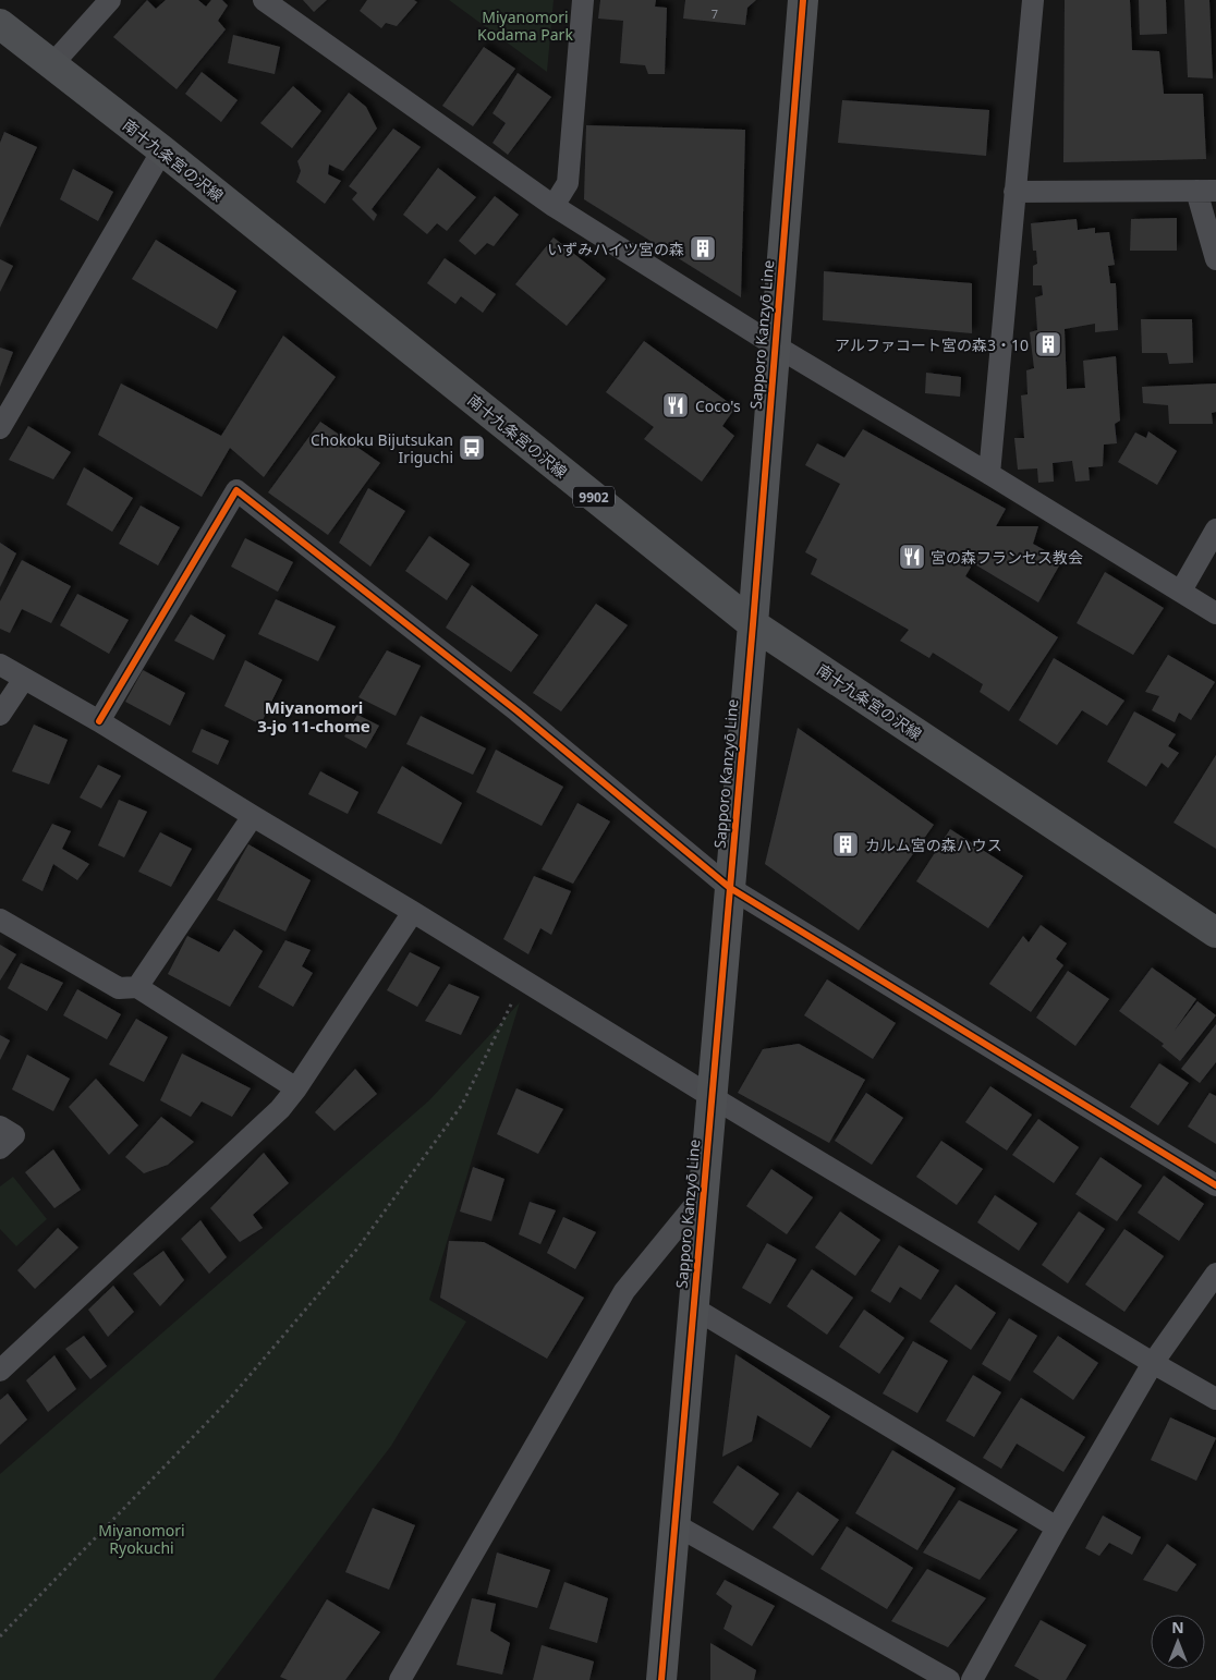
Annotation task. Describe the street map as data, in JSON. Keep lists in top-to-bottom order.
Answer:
{
  "streets": {
    "main road": ["南十九条宮の沢線", "Sapporo Kanzyō Line", "9902"]
  },
  "crossings": [
    ["南十九条宮の沢線", "Sapporo Kanzyō Line"]
  ],
  "districts": ["Miyanomori 3-jo 11-chome"],
  "parks": ["Miyanomori Kodama Park", "Miyanomori Ryokuchi"],
  "places": {
    "building": ["いずみハイツ宮の森", "アルファコート宮の森3・10", "カルム宮の森ハウス"],
    "restaurant": ["Coco's", "宮の森フランセス教会"],
    "bus stop": ["Chokoku Bijutsukan Iriguchi"]
  },
  "house_numbers": ["7"],
  "north": "top"
}
